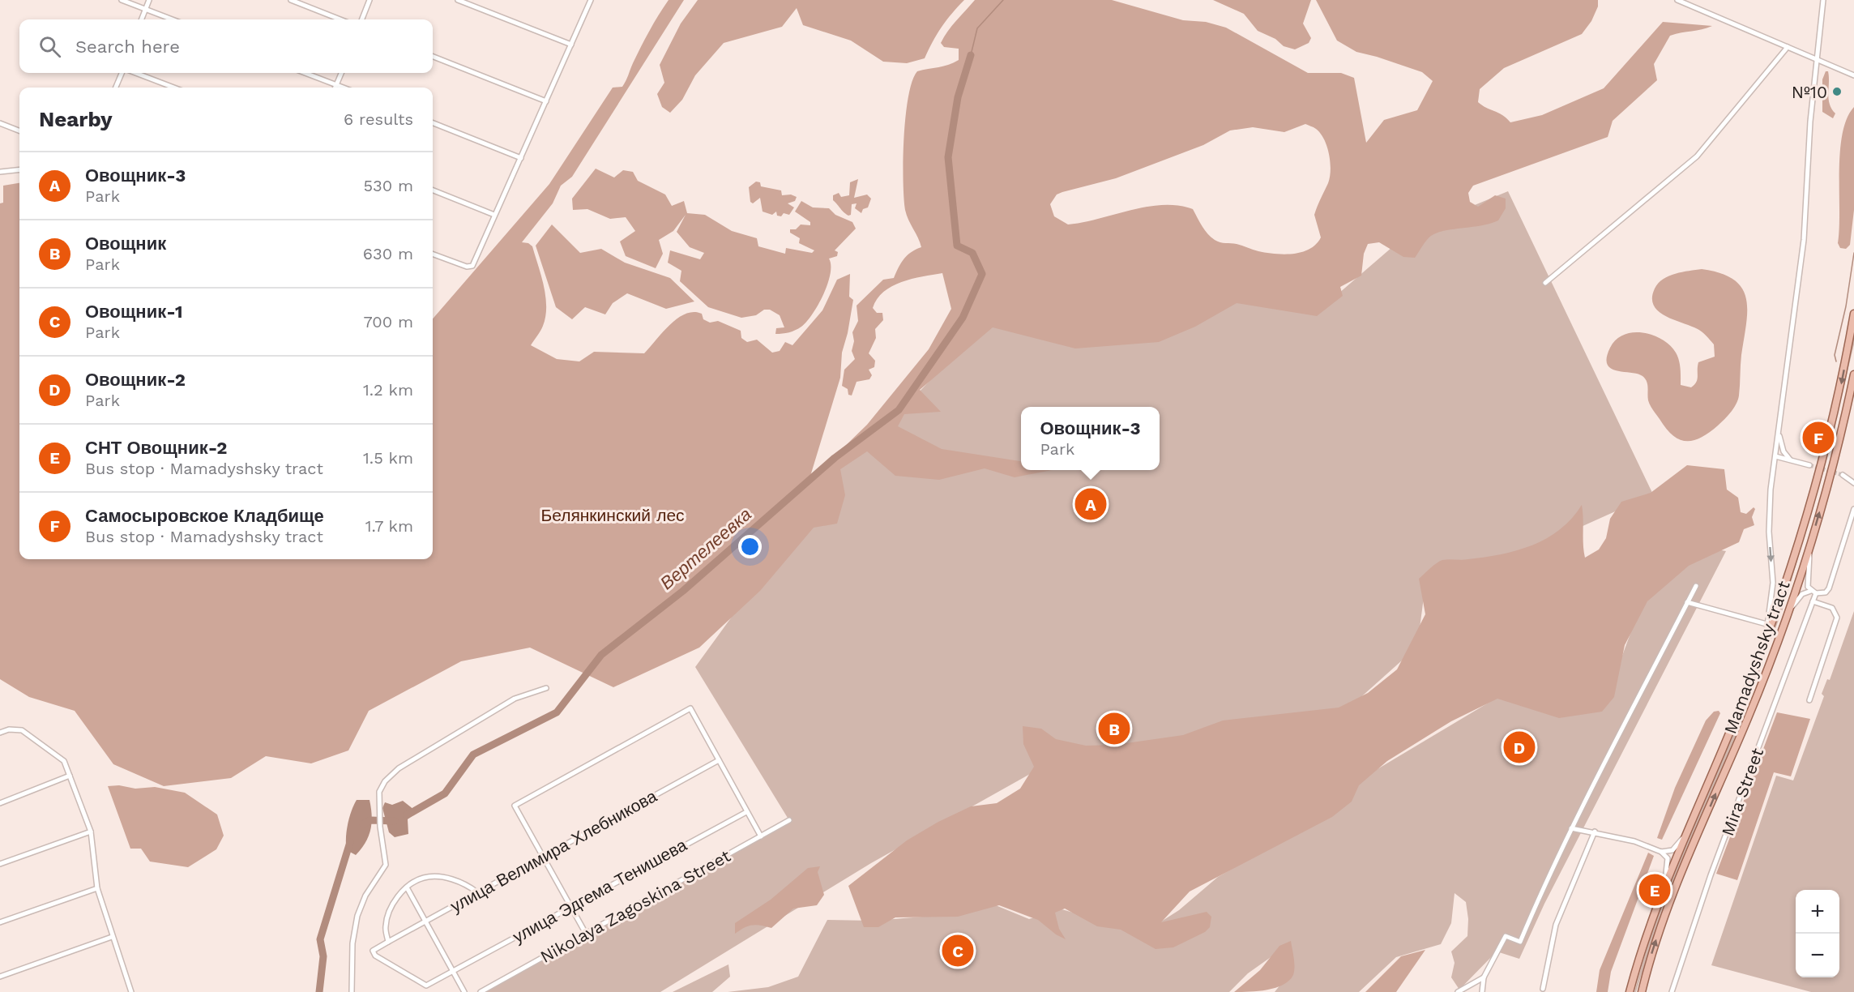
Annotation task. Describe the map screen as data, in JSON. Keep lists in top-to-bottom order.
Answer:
{
  "streets": {
    "main road": ["Mamadyshsky tract"],
    "street": [
      "Mira Street",
      "улица Велимира Хлебникова",
      "улица Эдгема Тенишева",
      "Nikolaya Zagoskina Street"
    ]
  },
  "crossings": [
    ["улица Велимира Хлебникова", "улица Эдгема Тенишева"]
  ],
  "water": ["Вертелеевка"],
  "parks": ["Белянкинский лес"],
  "places": ["№10"],
  "page": {
    "search": "Search here",
    "heading": ["Nearby", "6 results"],
    "list": [
      {
        "mark": "A",
        "name": "Овощник-3",
        "note": "Park",
        "value": "530 m"
      },
      {
        "mark": "B",
        "name": "Овощник",
        "note": "Park",
        "value": "630 m"
      },
      {
        "mark": "C",
        "name": "Овощник-1",
        "note": "Park",
        "value": "700 m"
      },
      {
        "mark": "D",
        "name": "Овощник-2",
        "note": "Park",
        "value": "1.2 km"
      },
      {
        "mark": "E",
        "name": "СНТ Овощник-2",
        "note": "Bus stop · Mamadyshsky tract",
        "value": "1.5 km"
      },
      {
        "mark": "F",
        "name": "Самосыровское Кладбище",
        "note": "Bus stop · Mamadyshsky tract",
        "value": "1.7 km"
      }
    ],
    "popup": ["Овощник-3", "Park"],
    "pins": [
      "F",
      "A",
      "B",
      "D",
      "E",
      "C"
    ],
    "map_buttons": ["+", "−"]
  }
}
